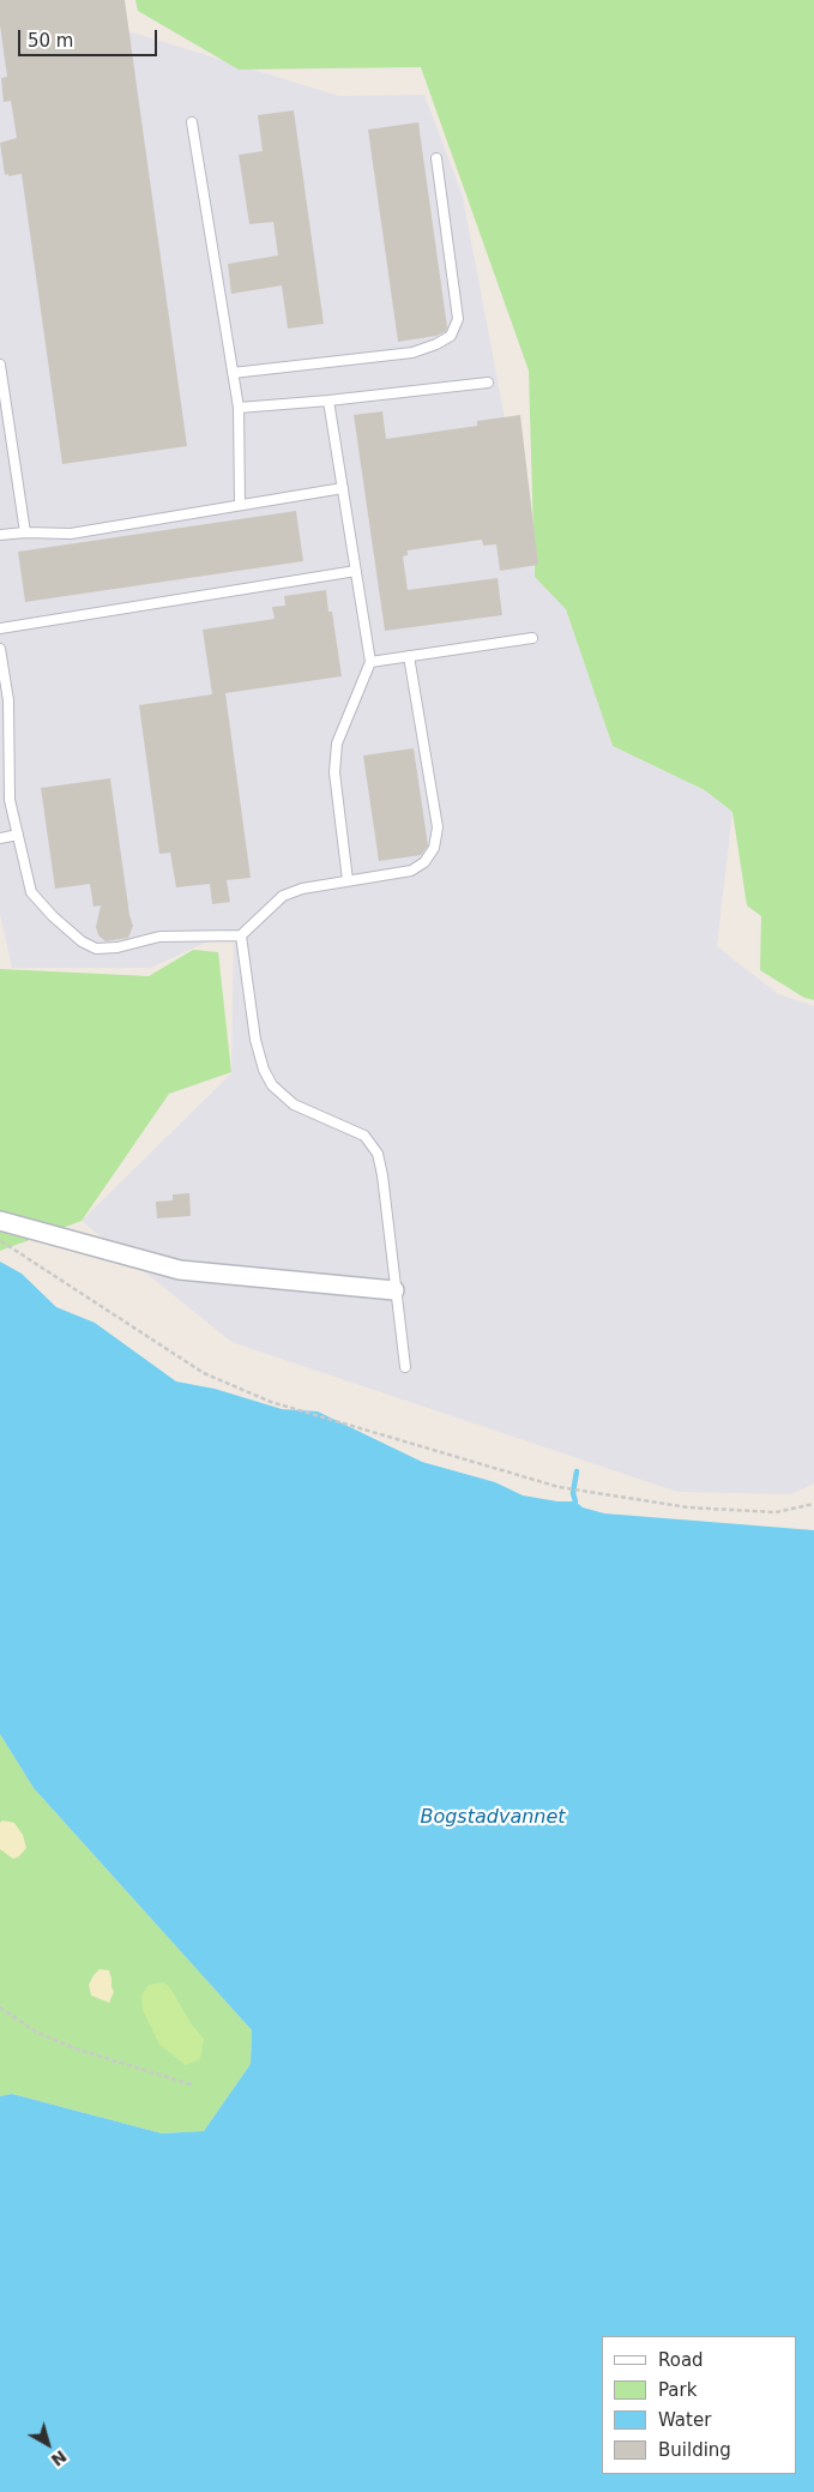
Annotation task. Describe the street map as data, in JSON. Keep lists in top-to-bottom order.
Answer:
{
  "water": ["Bogstadvannet"],
  "legend": [
    "Road",
    "Park",
    "Water",
    "Building"
  ],
  "scale_bar": "50 m",
  "north": "bottom right"
}
